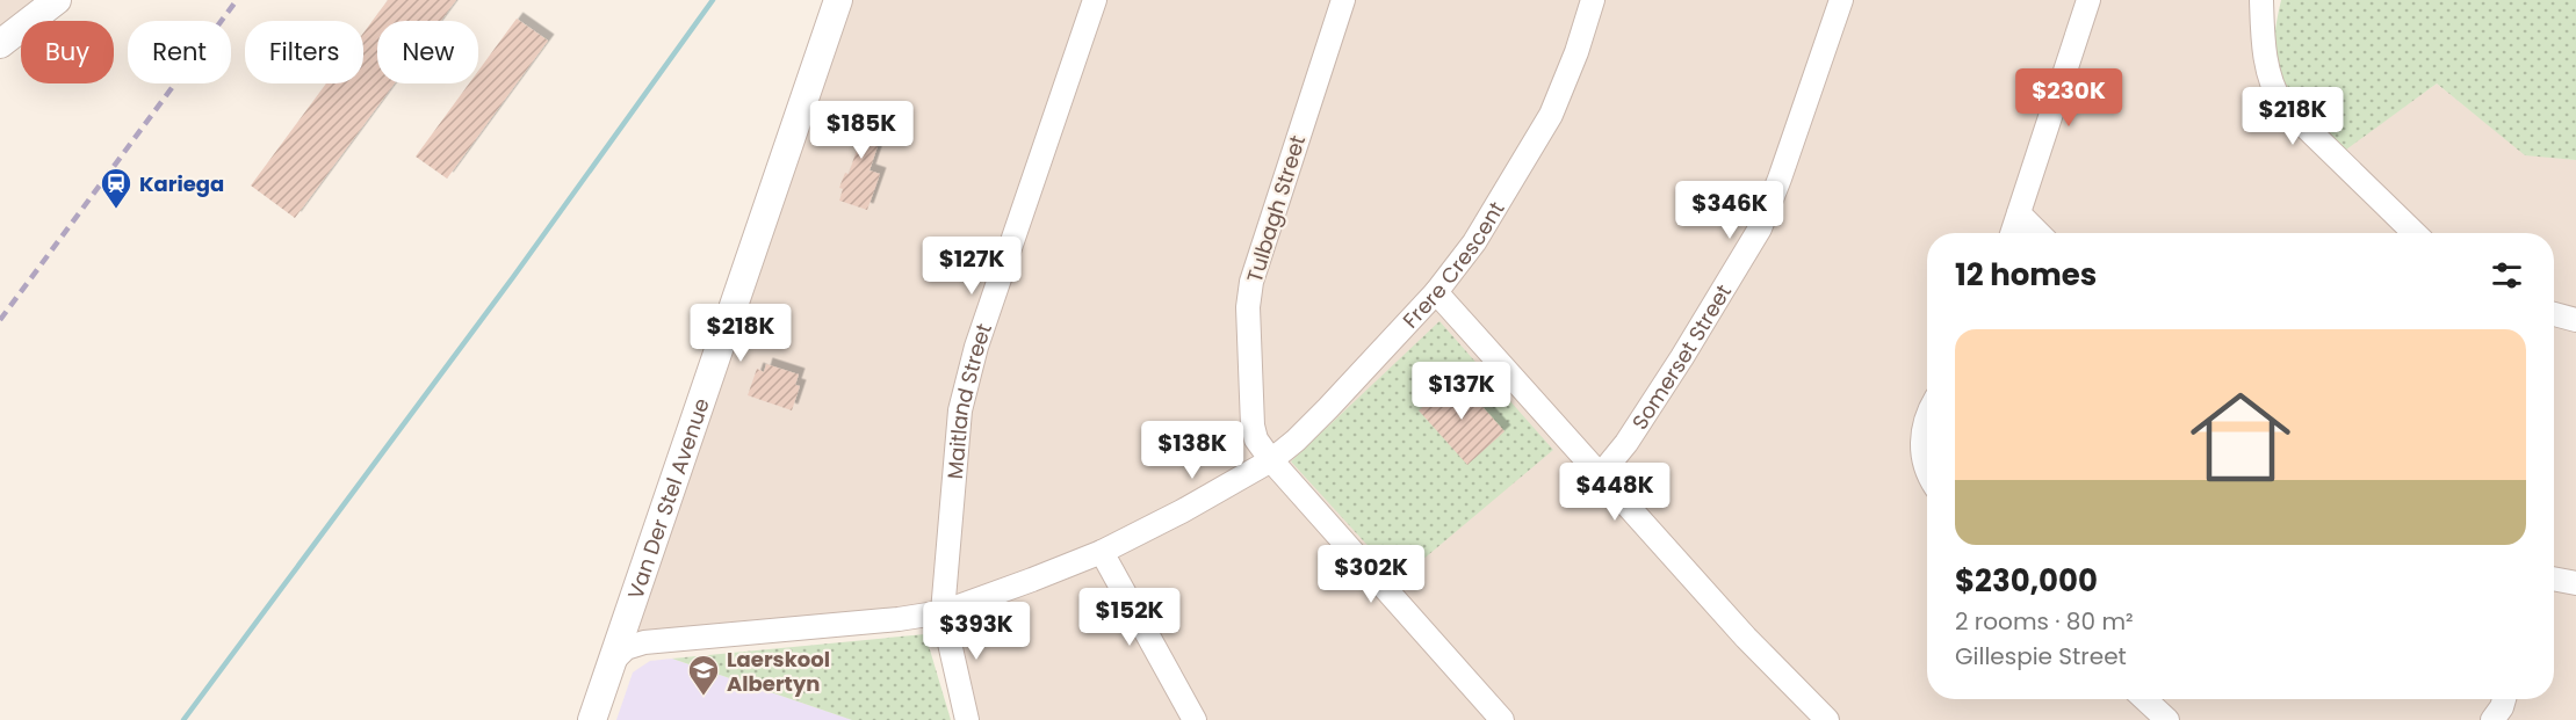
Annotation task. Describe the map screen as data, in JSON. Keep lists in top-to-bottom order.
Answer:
{
  "streets": {
    "street": [
      "Tulbagh Street",
      "Frere Crescent",
      "Somerset Street",
      "Maitland Street",
      "Van Der Stel Avenue"
    ]
  },
  "crossings": [
    ["Tulbagh Street", "Frere Crescent"],
    ["Frere Crescent", "Maitland Street"],
    ["Frere Crescent", "Van Der Stel Avenue"]
  ],
  "places": {
    "station": ["Kariega"],
    "school or university": ["Laerskool Albertyn"]
  },
  "page": {
    "chip": [
      "Buy",
      "Rent",
      "Filters",
      "New"
    ],
    "price": [
      "$230K",
      "$218K",
      "$185K",
      "$346K",
      "$127K",
      "$218K",
      "$137K",
      "$138K",
      "$448K",
      "$302K",
      "$152K",
      "$393K"
    ],
    "heading": "12 homes",
    "list": [
      {
        "name": "$230,000",
        "note": "2 rooms · 80 m² · Gillespie Street"
      }
    ]
  }
}
